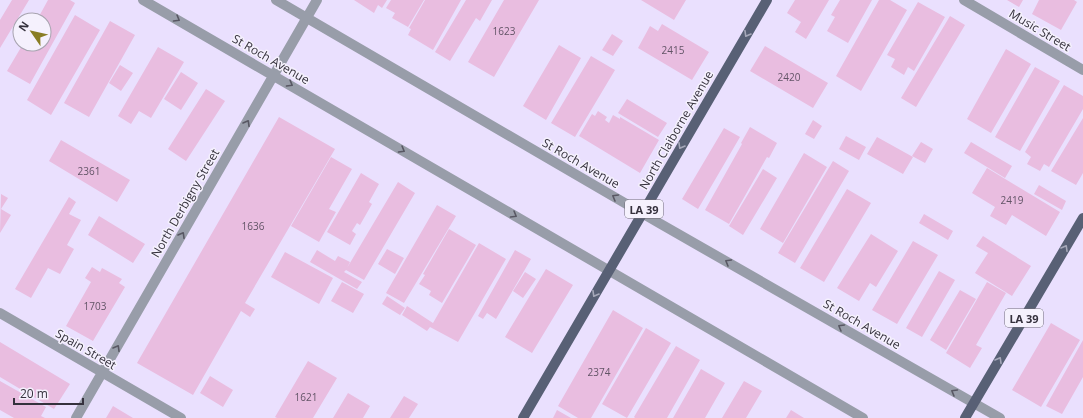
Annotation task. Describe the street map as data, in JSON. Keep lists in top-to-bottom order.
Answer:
{
  "streets": {
    "main road": ["North Claiborne Avenue", "LA 39"],
    "street": [
      "Music Street",
      "St Roch Avenue",
      "North Derbigny Street",
      "Spain Street"
    ]
  },
  "crossings": [
    ["St Roch Avenue", "North Claiborne Avenue"],
    ["St Roch Avenue", "North Derbigny Street"],
    ["St Roch Avenue", "LA 39"],
    ["North Derbigny Street", "Spain Street"]
  ],
  "one_way": ["North Claiborne Avenue", "North Derbigny Street"],
  "house_numbers": [
    "1623",
    "2415",
    "2420",
    "2361",
    "2419",
    "1636",
    "1703",
    "2374",
    "1621"
  ],
  "scale_bar": "20 m",
  "north": "top left"
}
